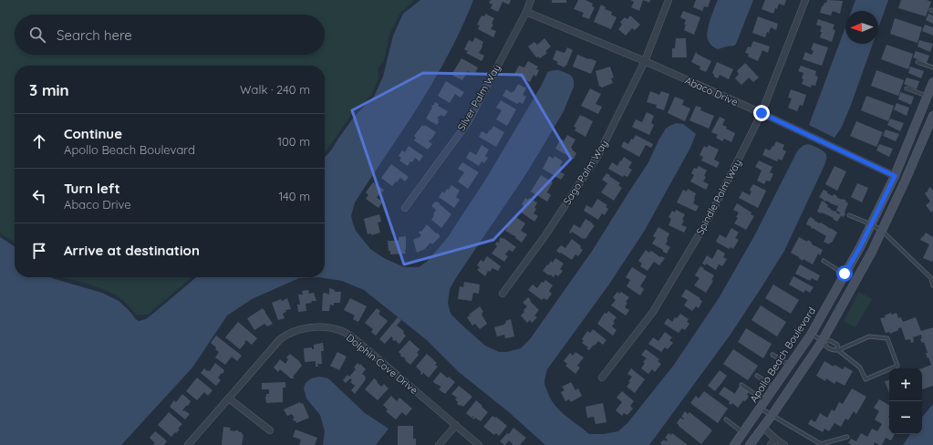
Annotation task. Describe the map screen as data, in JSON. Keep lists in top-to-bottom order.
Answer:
{
  "streets": {
    "main road": ["Apollo Beach Boulevard"],
    "street": [
      "Abaco Drive",
      "Silver Palm Way",
      "Sago Palm Way",
      "Spindle Palm Way",
      "Dolphin Cove Drive"
    ]
  },
  "crossings": [
    ["Abaco Drive", "Silver Palm Way"],
    ["Abaco Drive", "Sago Palm Way"],
    ["Abaco Drive", "Spindle Palm Way"],
    ["Abaco Drive", "Apollo Beach Boulevard"]
  ],
  "north": "left",
  "page": {
    "search": "Search here",
    "heading": ["3 min", "Walk · 240 m"],
    "list": [
      ["Continue", "Apollo Beach Boulevard", "100 m"],
      ["Turn left", "Abaco Drive", "140 m"],
      "Arrive at destination"
    ],
    "map_buttons": ["+", "−"]
  }
}
